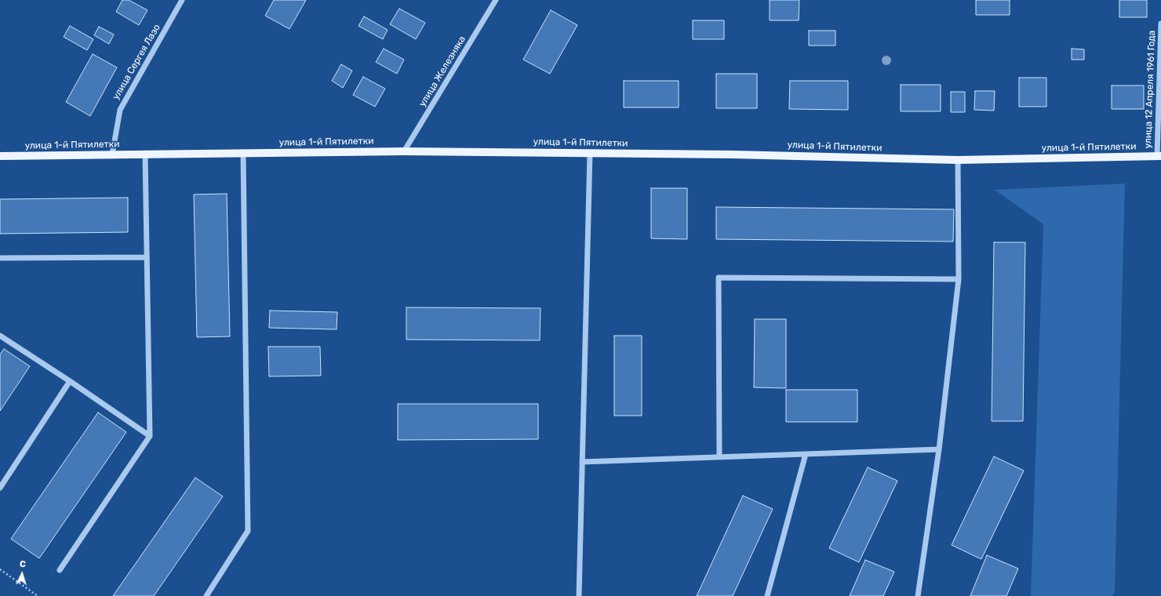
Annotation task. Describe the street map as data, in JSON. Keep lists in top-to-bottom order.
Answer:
{
  "streets": {
    "main road": ["улица 1-й Пятилетки"],
    "lane": ["улица Сергея Лазо", "улица Железняка", "улица 12 Апреля 1961 Года"]
  },
  "crossings": [
    ["улица Сергея Лазо", "улица 1-й Пятилетки"],
    ["улица Железняка", "улица 1-й Пятилетки"],
    ["улица 12 Апреля 1961 Года", "улица 1-й Пятилетки"]
  ],
  "north": "top"
}
